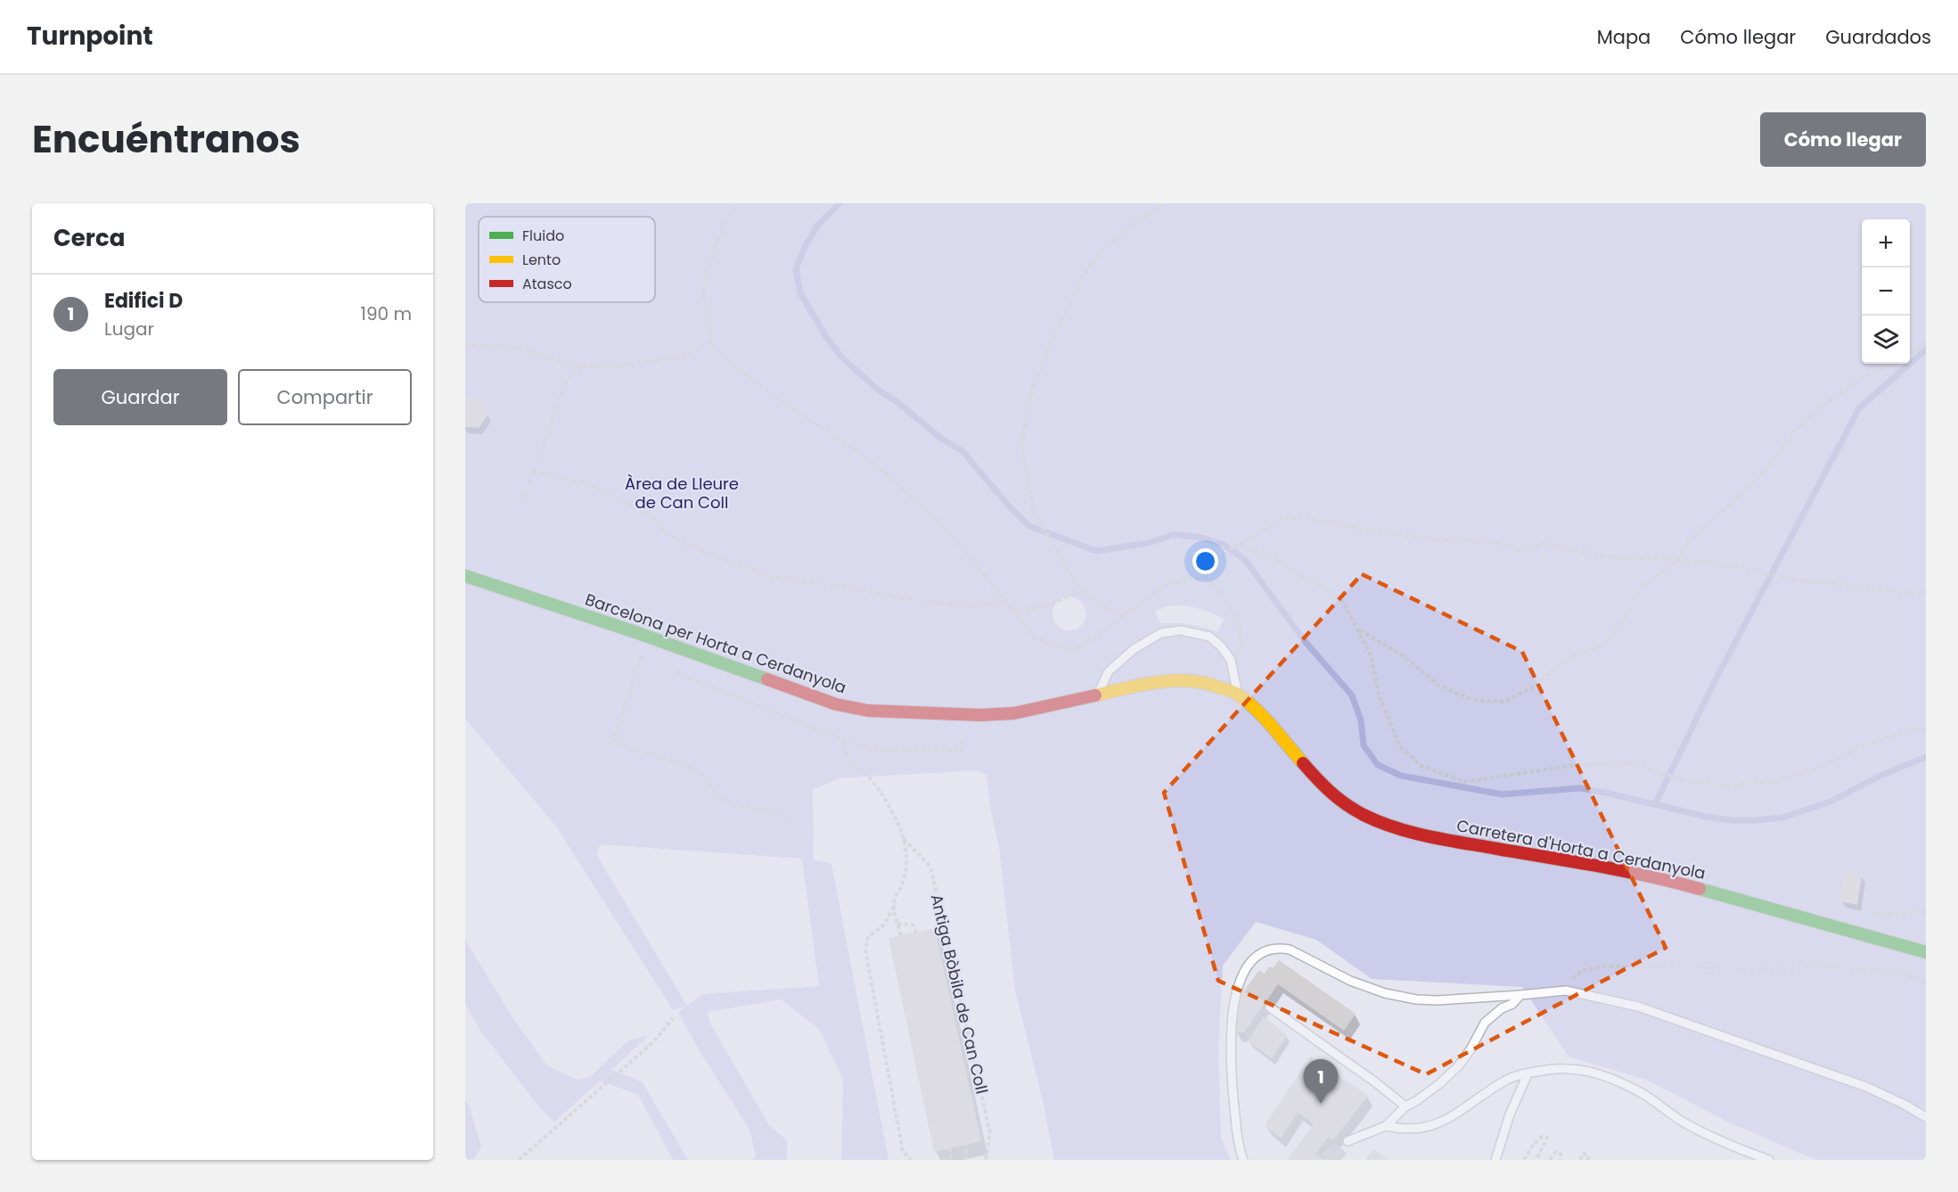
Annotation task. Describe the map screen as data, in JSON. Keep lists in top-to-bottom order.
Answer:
{
  "streets": {
    "street": ["Barcelona per Horta a Cerdanyola", "Carretera d'Horta a Cerdanyola"],
    "path": ["Antiga Bòbila de Can Coll"]
  },
  "crossings": [
    ["Barcelona per Horta a Cerdanyola", "Carretera d'Horta a Cerdanyola"]
  ],
  "parks": ["Àrea de Lleure de Can Coll"],
  "legend": ["Fluido", "Lento", "Atasco"],
  "page": {
    "header": "Turnpoint",
    "nav": ["Mapa", "Cómo llegar", "Guardados"],
    "title": "Encuéntranos",
    "buttons": [
      "Cómo llegar",
      ["Guardar", "Compartir"]
    ],
    "heading": "Cerca",
    "map_buttons": ["+", "−"],
    "list": [
      {
        "mark": "1",
        "name": "Edifici D",
        "note": "Lugar",
        "value": "190 m"
      }
    ],
    "pins": "1"
  }
}
